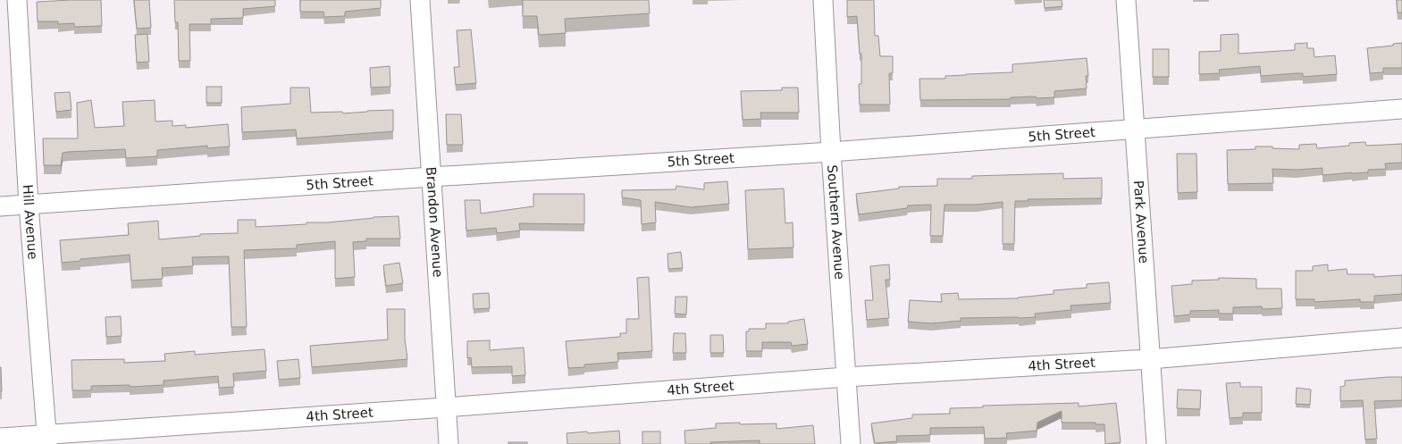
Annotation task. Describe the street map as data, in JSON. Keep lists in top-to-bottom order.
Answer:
{
  "streets": {
    "street": [
      "5th Street",
      "Brandon Avenue",
      "Hill Avenue",
      "Southern Avenue",
      "Park Avenue",
      "4th Street"
    ]
  },
  "crossings": [
    ["5th Street", "Brandon Avenue"],
    ["5th Street", "Hill Avenue"],
    ["5th Street", "Southern Avenue"],
    ["5th Street", "Park Avenue"],
    ["Brandon Avenue", "4th Street"],
    ["Hill Avenue", "4th Street"],
    ["Southern Avenue", "4th Street"],
    ["Park Avenue", "4th Street"]
  ]
}
